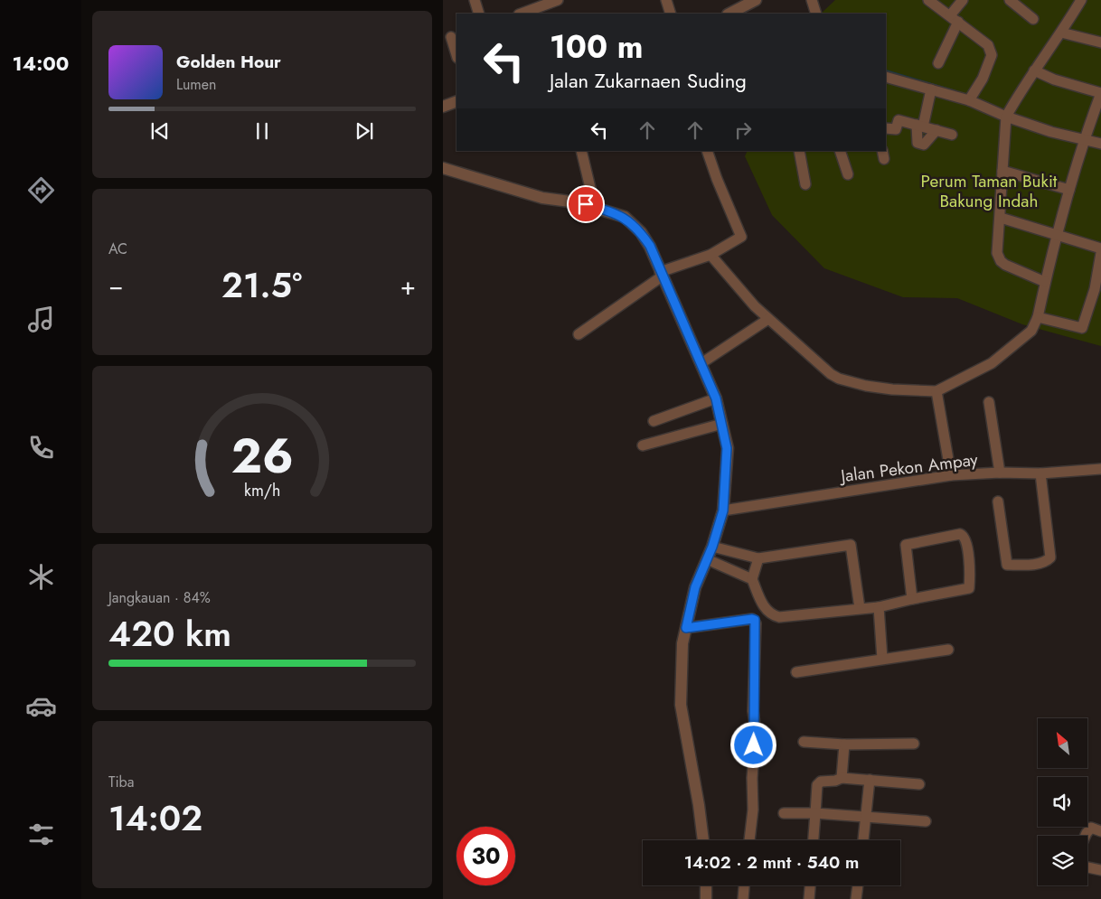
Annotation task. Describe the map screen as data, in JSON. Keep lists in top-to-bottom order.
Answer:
{
  "streets": {
    "street": ["Jalan Pekon Ampay"]
  },
  "parks": ["Perum Taman Bukit Bakung Indah"],
  "north": "top left",
  "page": {
    "tabs": "14:00",
    "turn": ["100 m", "Jalan Zukarnaen Suding"],
    "song": ["Golden Hour", "Lumen"],
    "tile": [
      "AC",
      ["Jangkauan · 84%", "420 km"],
      ["Tiba", "14:02"]
    ],
    "heat": ["−", "21.5°", "+"],
    "limit": "30",
    "trip": "14:02 · 2 mnt · 540 m",
    "gauge": ["26", "km/h"]
  }
}
